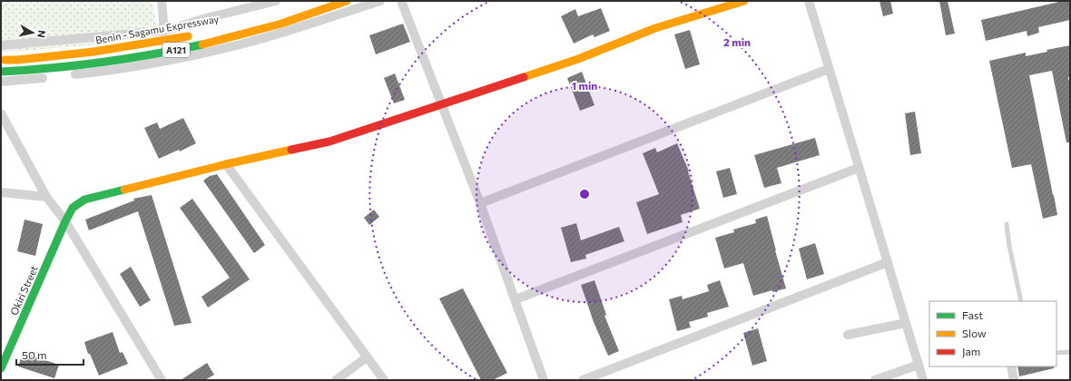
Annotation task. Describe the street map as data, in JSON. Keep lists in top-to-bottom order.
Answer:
{
  "streets": {
    "main road": ["Benin - Sagamu Expressway", "A121", "Okiri Street"]
  },
  "legend": ["Fast", "Slow", "Jam"],
  "scale_bar": "50 m",
  "north": "right",
  "rings": ["2 min", "1 min"]
}
